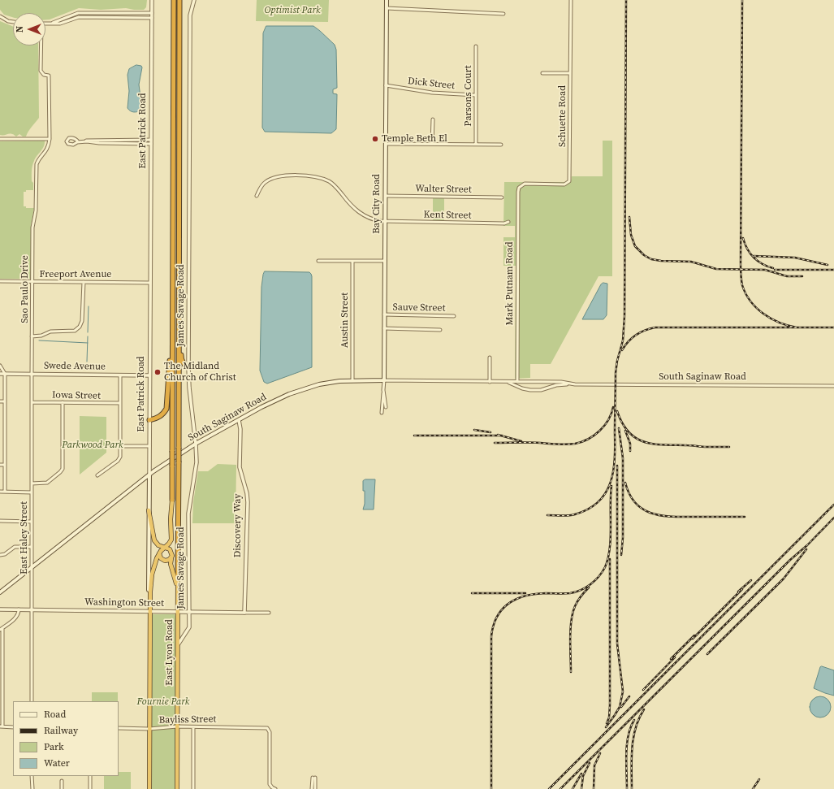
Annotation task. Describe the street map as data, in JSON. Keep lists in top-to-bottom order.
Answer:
{
  "streets": {
    "highway": ["East Lyon Road"],
    "main road": ["East Patrick Road", "Bay City Road", "South Saginaw Road"],
    "street": [
      "Dick Street",
      "Parsons Court",
      "Schuette Road",
      "Walter Street",
      "Kent Street",
      "Freeport Avenue",
      "Mark Putnam Road",
      "Sao Paulo Drive",
      "James Savage Road",
      "Sauve Street",
      "Austin Street",
      "Swede Avenue",
      "Iowa Street",
      "Discovery Way",
      "East Haley Street",
      "Washington Street",
      "Bayliss Street"
    ]
  },
  "crossings": [
    ["Dick Street", "Parsons Court"],
    ["Dick Street", "Bay City Road"],
    ["Schuette Road", "Mark Putnam Road"],
    ["East Patrick Road", "Freeport Avenue"],
    ["East Patrick Road", "Swede Avenue"],
    ["East Patrick Road", "South Saginaw Road"],
    ["Walter Street", "Bay City Road"],
    ["Bay City Road", "Kent Street"],
    ["Bay City Road", "Sauve Street"],
    ["Bay City Road", "South Saginaw Road"],
    ["Freeport Avenue", "Sao Paulo Drive"],
    ["Mark Putnam Road", "South Saginaw Road"],
    ["Sao Paulo Drive", "Swede Avenue"],
    ["Sao Paulo Drive", "East Haley Street"],
    ["James Savage Road", "South Saginaw Road"],
    ["James Savage Road", "Washington Street"],
    ["James Savage Road", "East Lyon Road"],
    ["Austin Street", "South Saginaw Road"],
    ["Swede Avenue", "East Haley Street"],
    ["South Saginaw Road", "Discovery Way"],
    ["South Saginaw Road", "East Haley Street"],
    ["Iowa Street", "East Haley Street"],
    ["Discovery Way", "Washington Street"],
    ["East Haley Street", "Washington Street"],
    ["Washington Street", "East Lyon Road"],
    ["East Lyon Road", "Bayliss Street"]
  ],
  "parks": ["Optimist Park", "Parkwood Park", "Fournie Park"],
  "places": ["Temple Beth El", "The Midland Church of Christ"],
  "legend": [
    "Road",
    "Railway",
    "Park",
    "Water"
  ],
  "north": "left"
}
